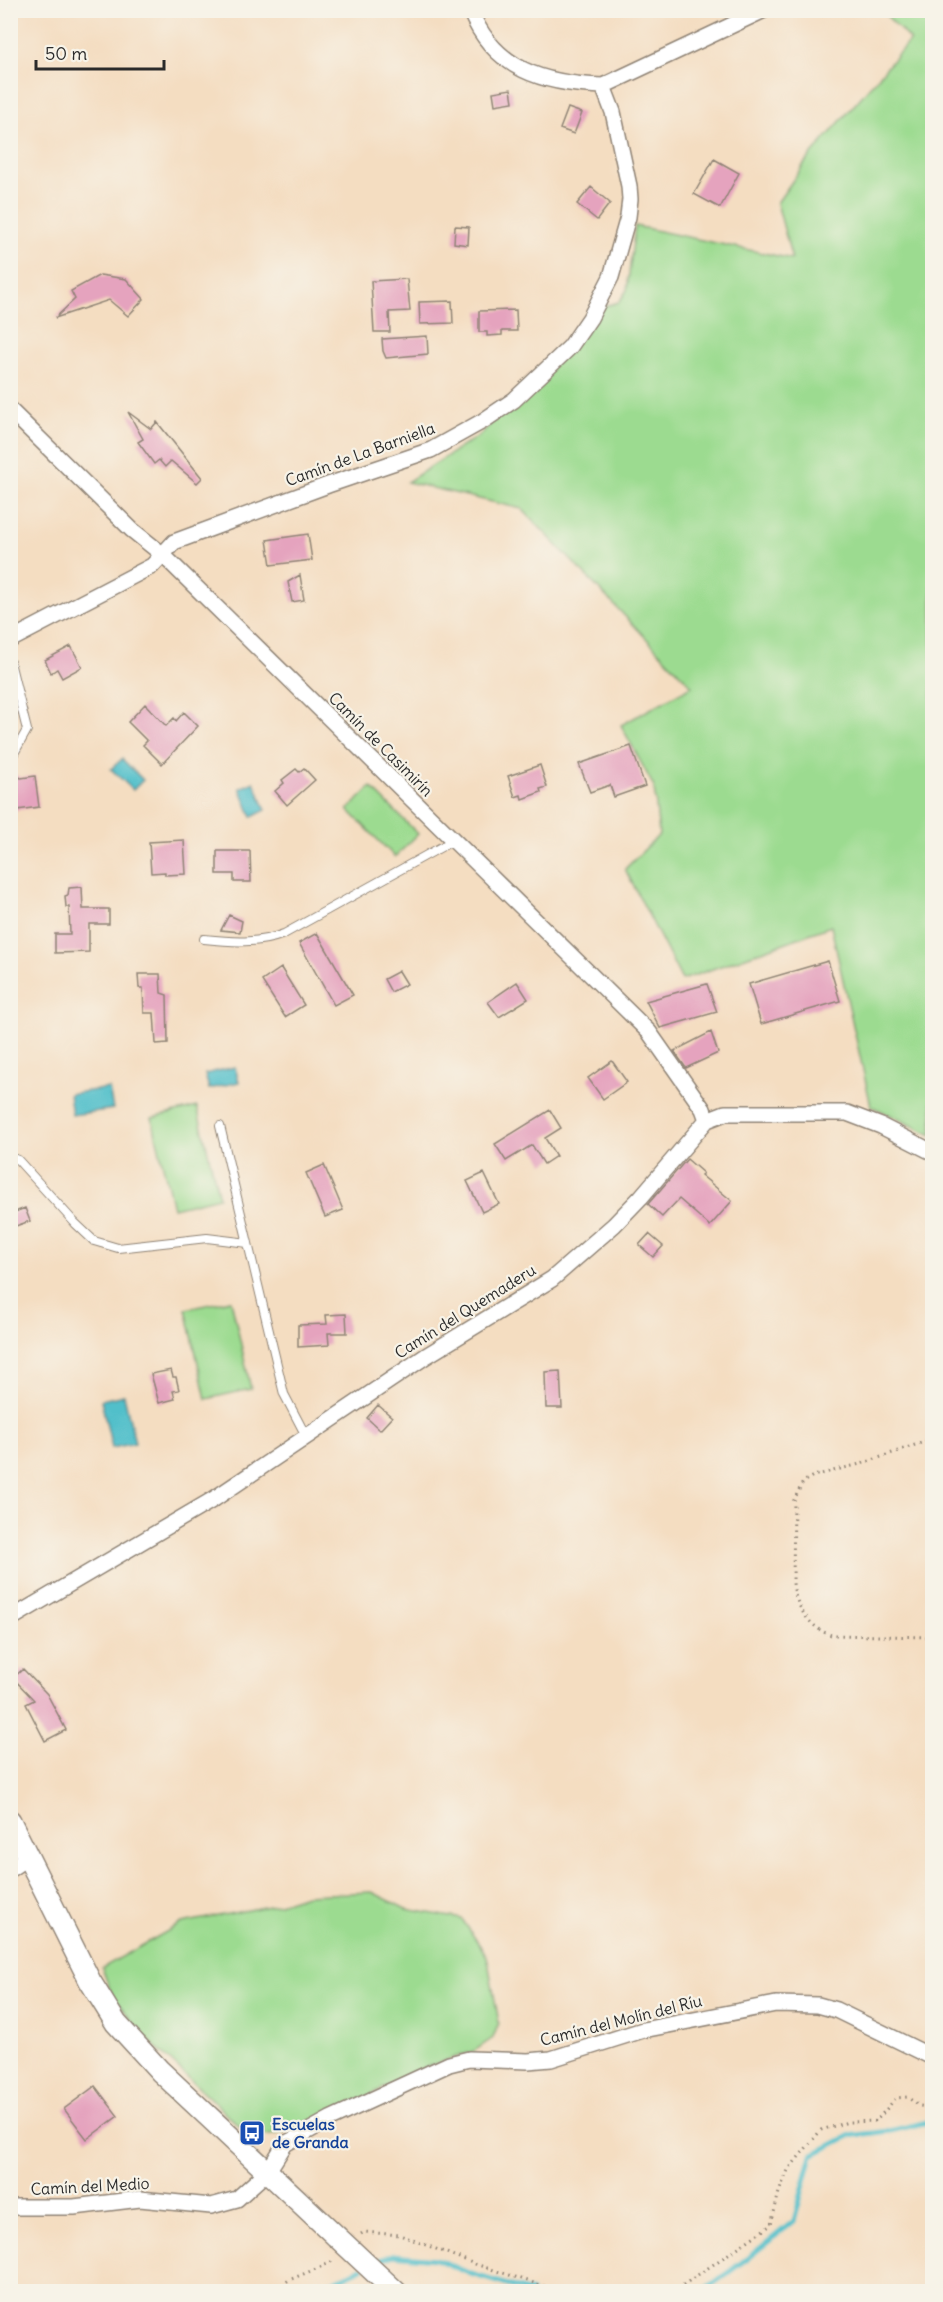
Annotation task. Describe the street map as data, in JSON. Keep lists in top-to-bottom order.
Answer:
{
  "streets": {
    "street": [
      "Camín de La Barniella",
      "Camín de Casimirín",
      "Camín del Quemaderu",
      "Camín del Molín del Ríu",
      "Camín del Medio"
    ]
  },
  "crossings": [
    ["Camín de La Barniella", "Camín de Casimirín"],
    ["Camín de Casimirín", "Camín del Quemaderu"],
    ["Camín del Molín del Ríu", "Camín del Medio"]
  ],
  "places": {
    "bus stop": ["Escuelas de Granda"]
  },
  "scale_bar": "50 m"
}
